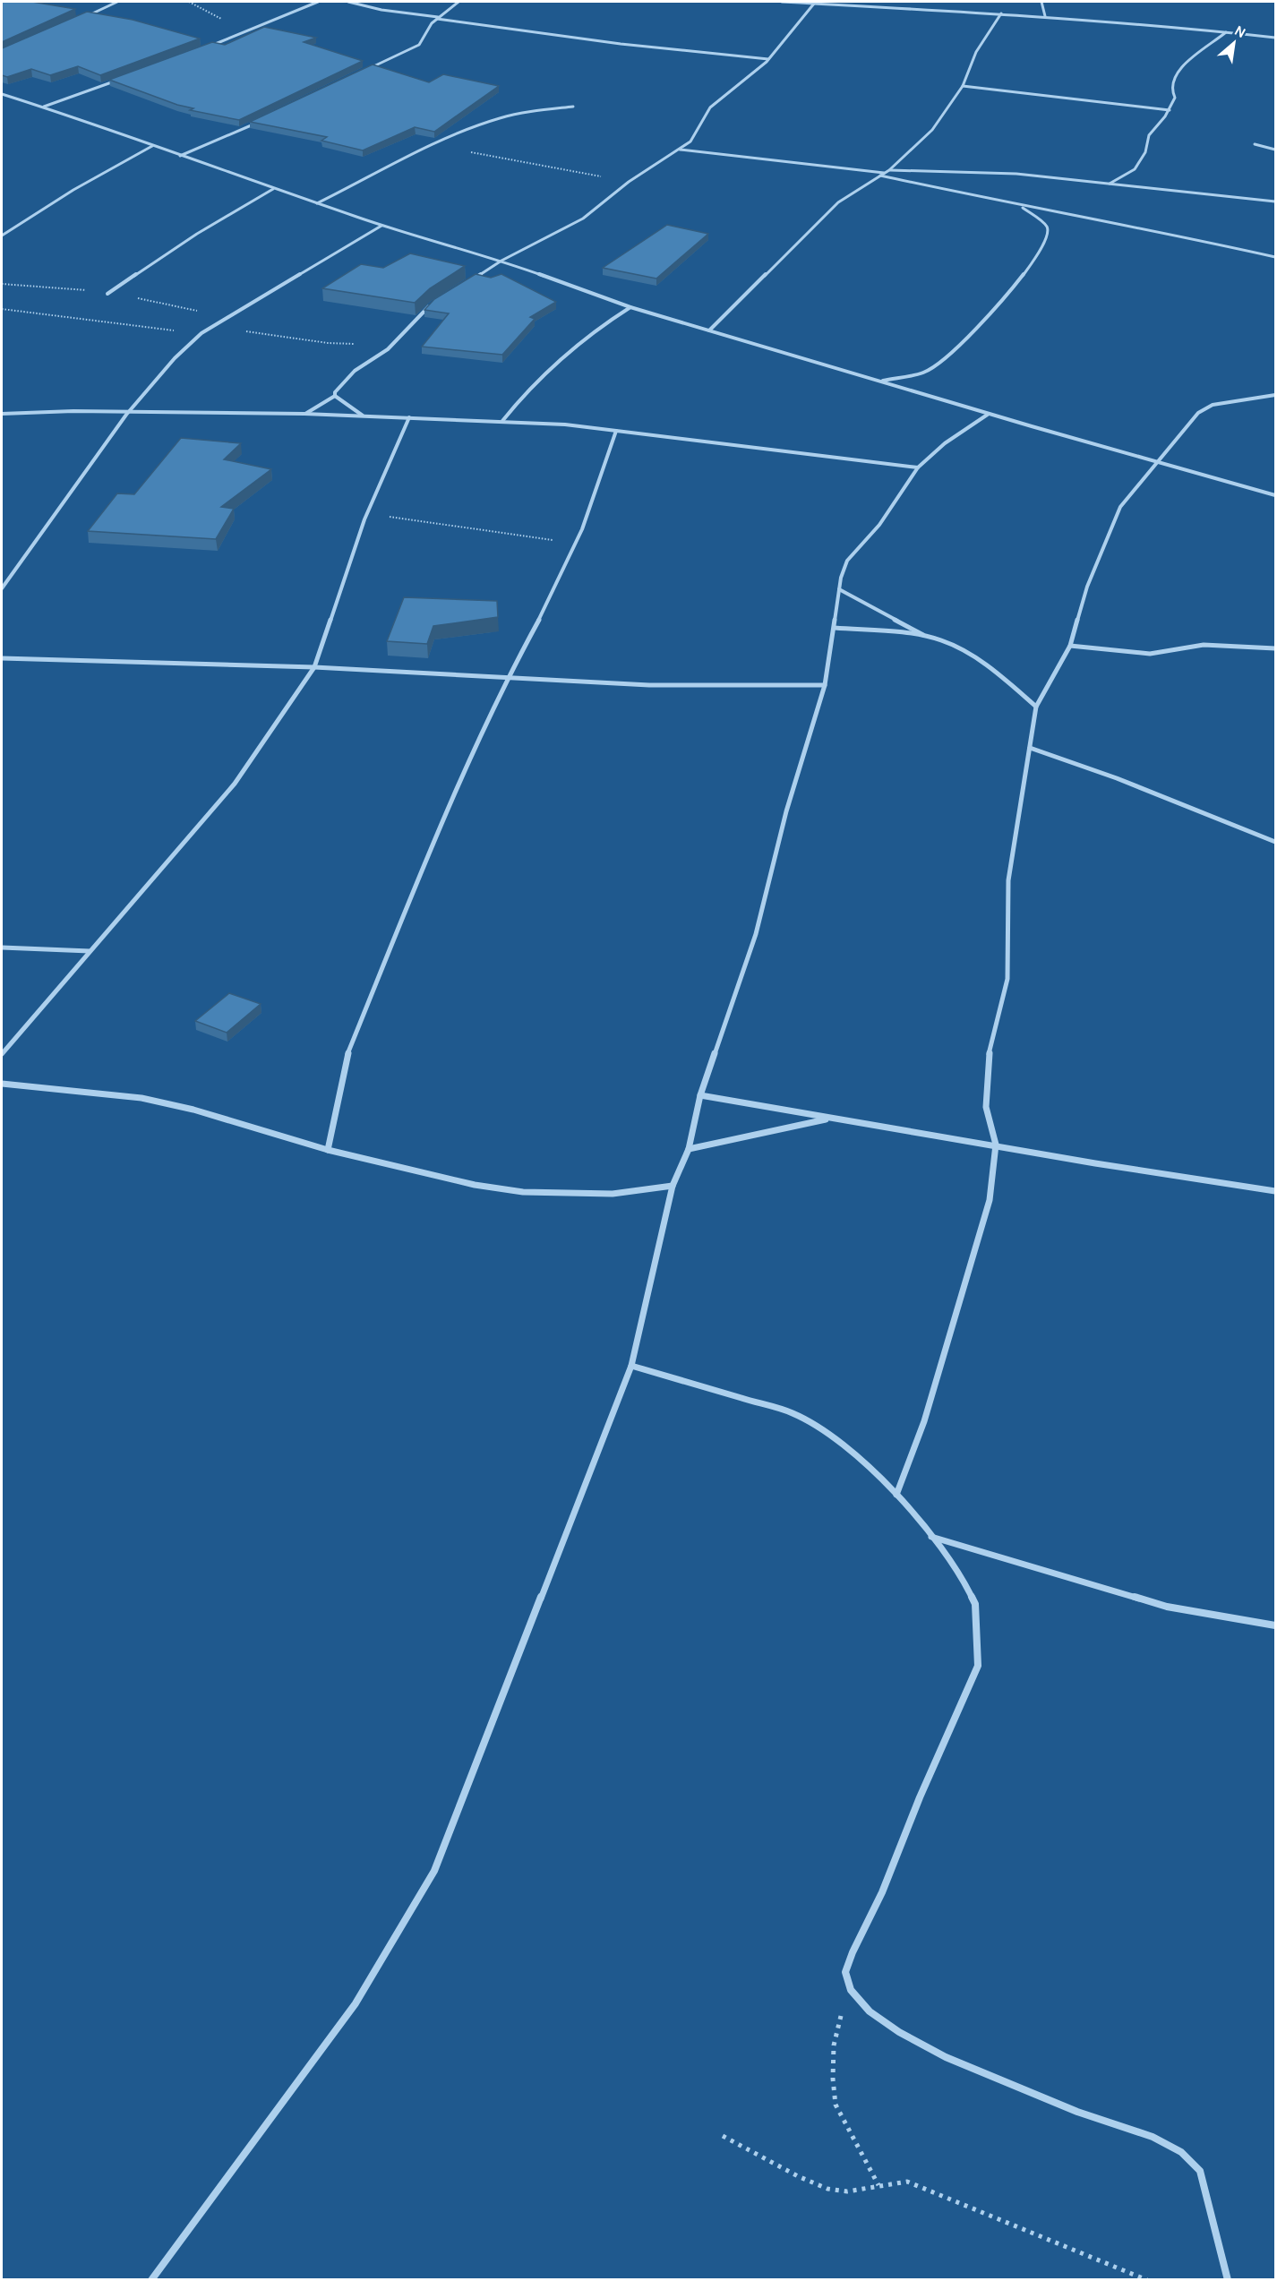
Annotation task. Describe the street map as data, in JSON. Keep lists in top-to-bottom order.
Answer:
{
  "north": "top right"
}
